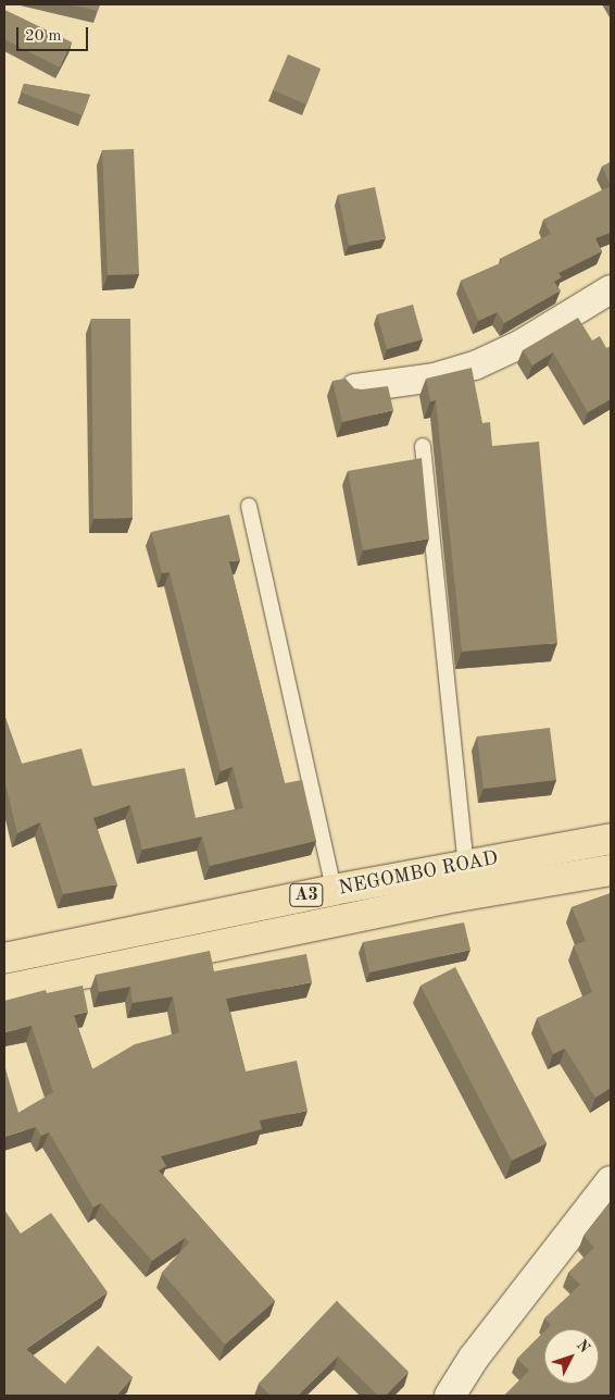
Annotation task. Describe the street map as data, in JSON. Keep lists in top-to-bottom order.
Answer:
{
  "streets": {
    "highway": ["NEGOMBO ROAD", "A3"]
  },
  "scale_bar": "20 m",
  "north": "top right"
}
